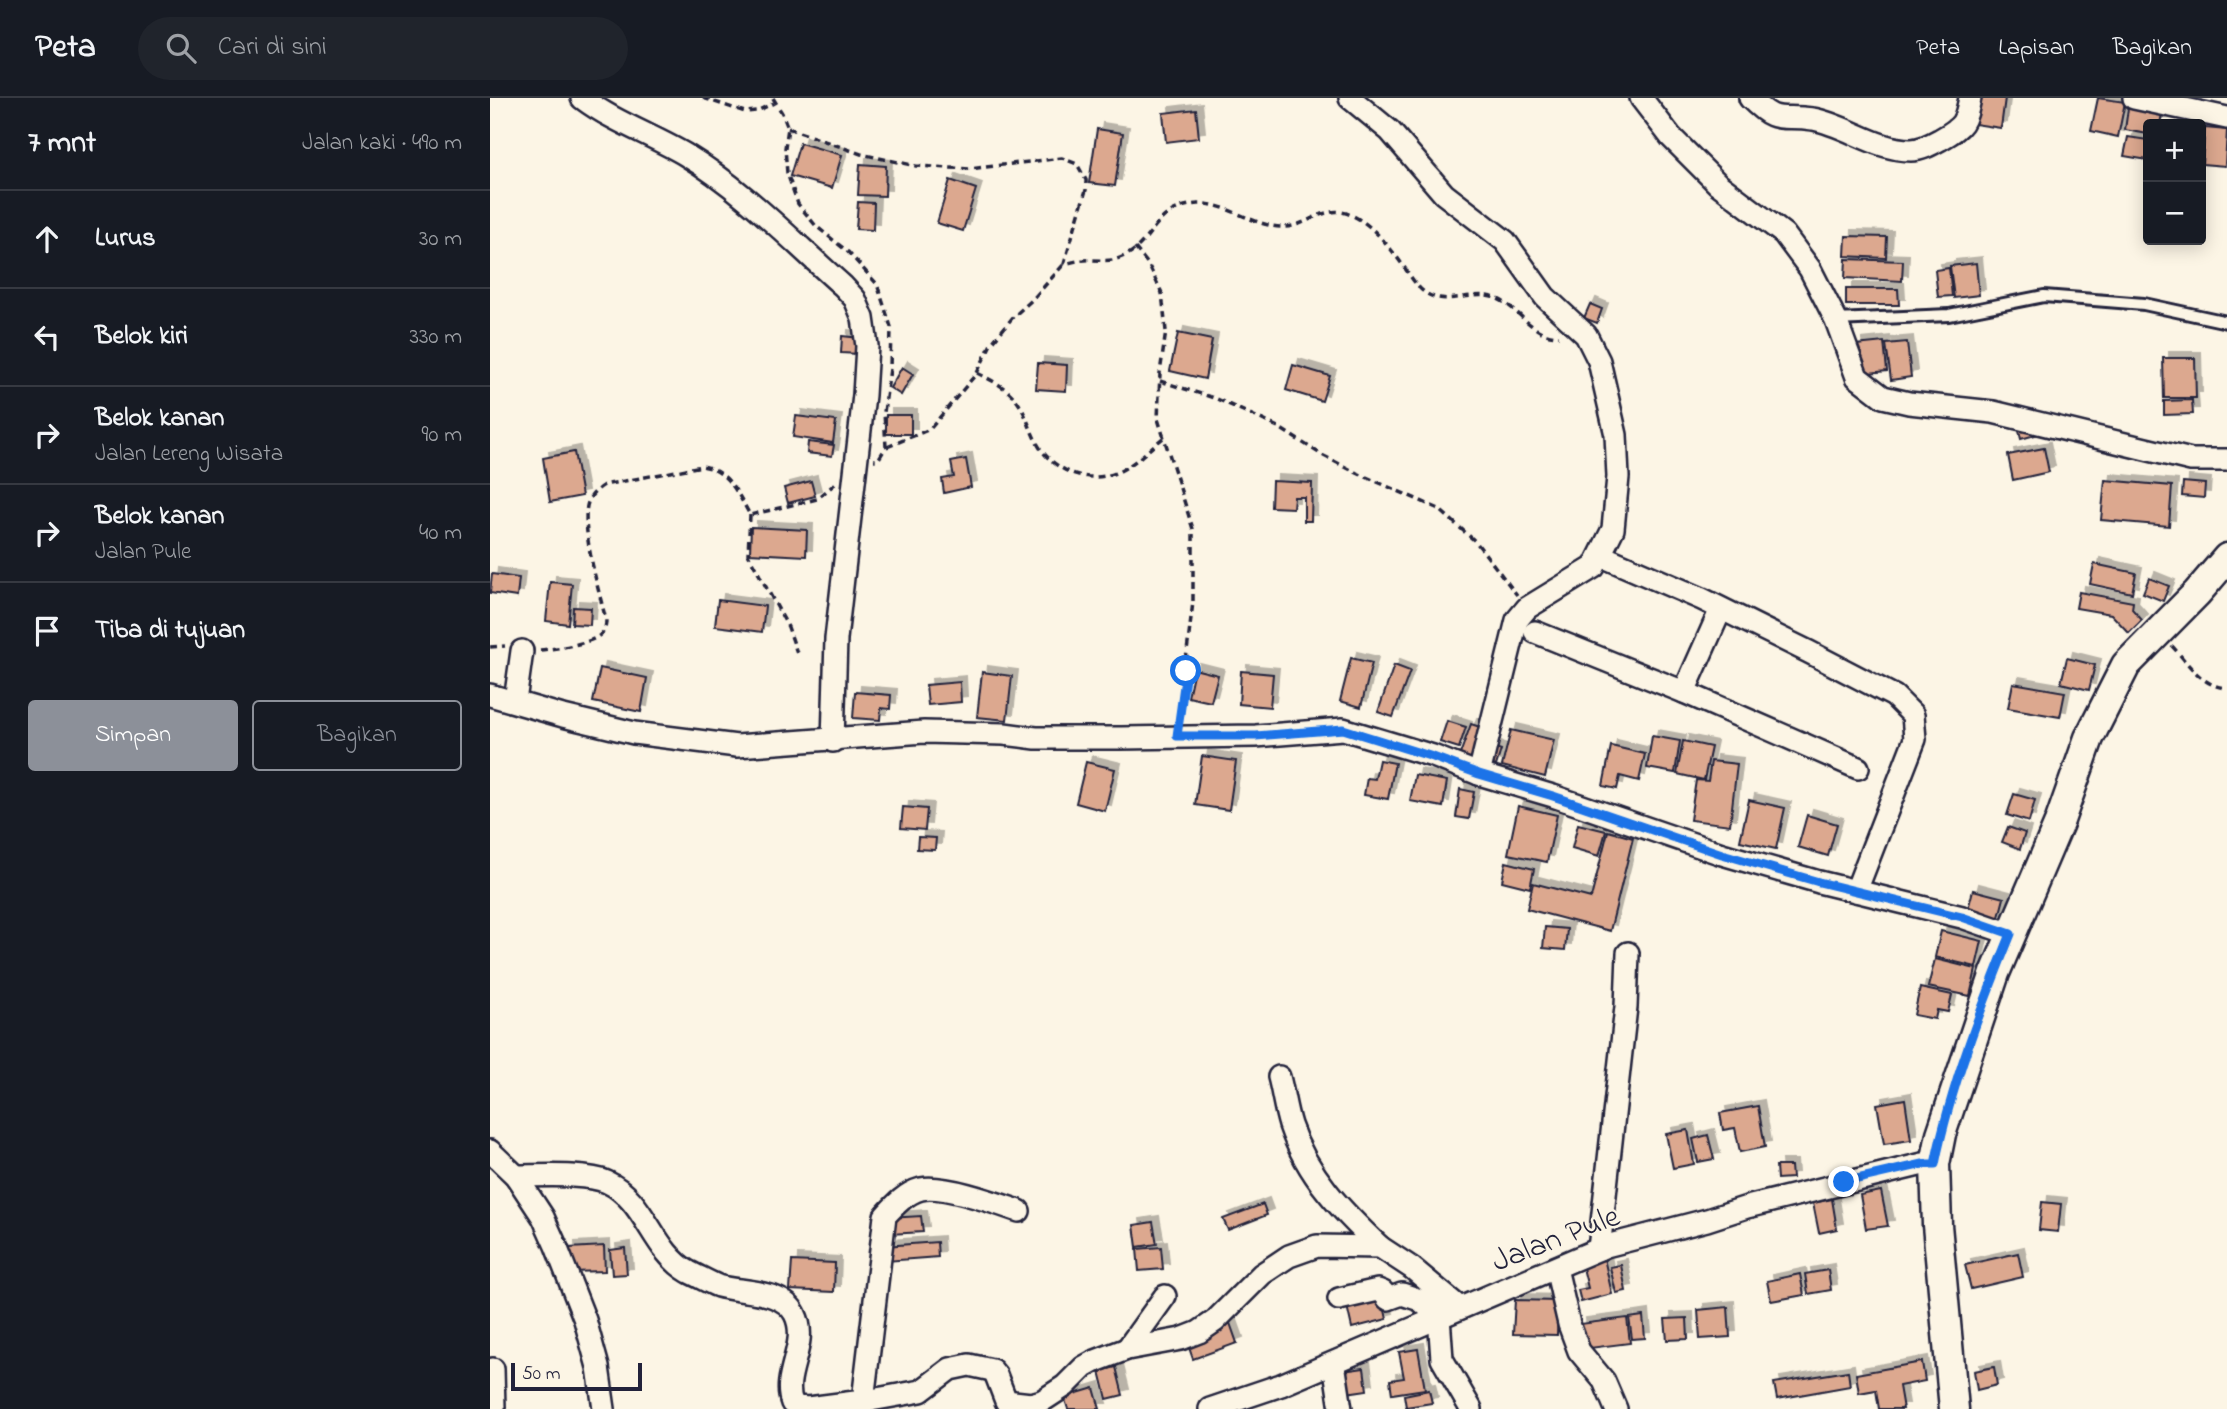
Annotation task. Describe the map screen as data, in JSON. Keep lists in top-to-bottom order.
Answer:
{
  "streets": {
    "street": ["Jalan Pule"]
  },
  "scale_bar": "50 m",
  "page": {
    "header": "Peta",
    "search": "Cari di sini",
    "nav": ["Peta", "Lapisan", "Bagikan"],
    "heading": ["7 mnt", "Jalan kaki · 490 m"],
    "map_buttons": ["+", "−"],
    "list": [
      ["Lurus", "30 m"],
      ["Belok kiri", "330 m"],
      ["Belok kanan", "Jalan Lereng Wisata", "90 m"],
      ["Belok kanan", "Jalan Pule", "40 m"],
      "Tiba di tujuan"
    ],
    "buttons": ["Simpan", "Bagikan"],
    "scale": "50 m"
  }
}
